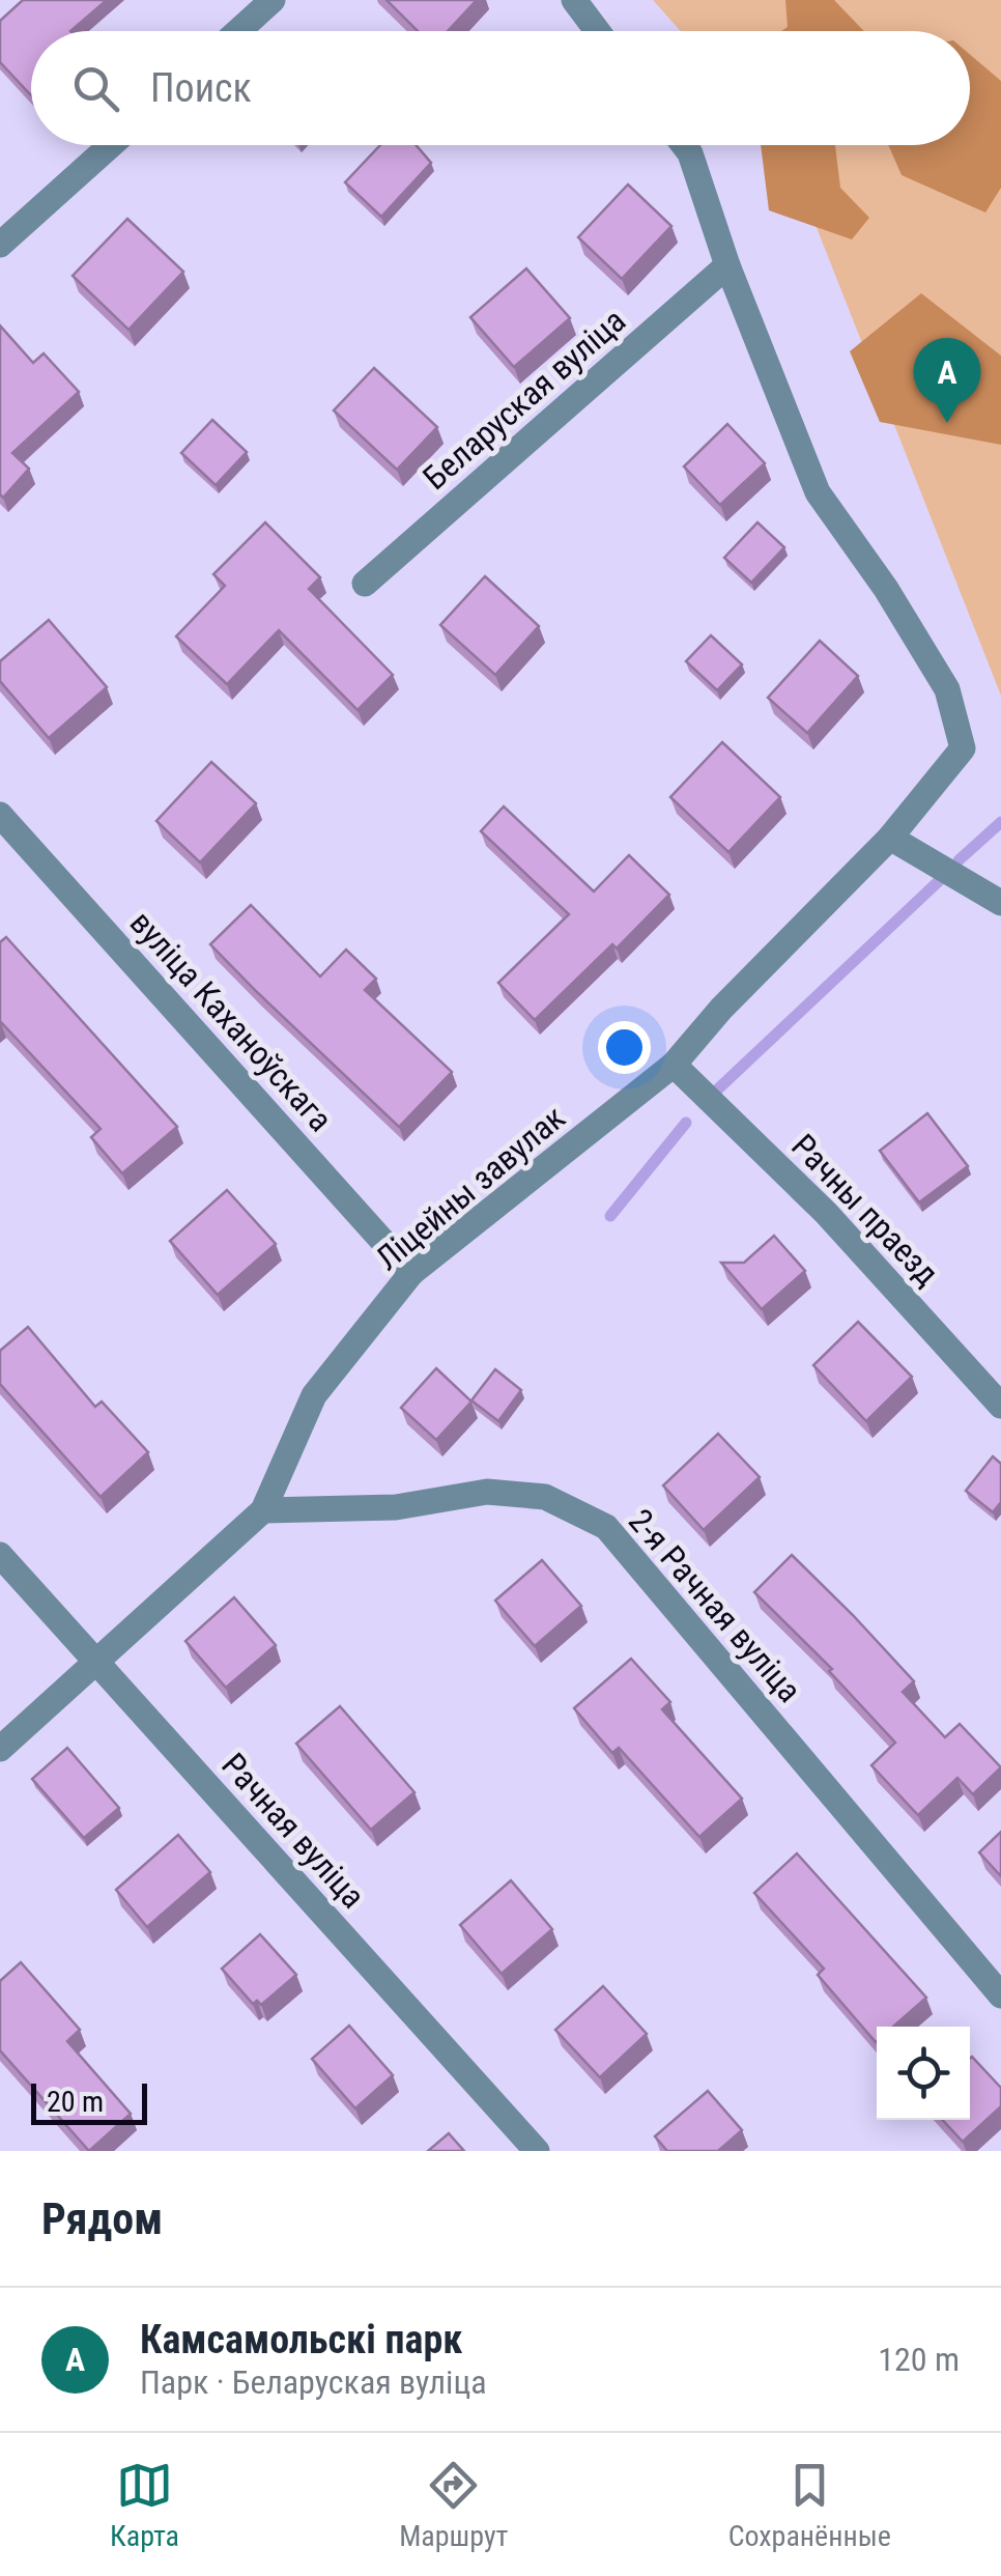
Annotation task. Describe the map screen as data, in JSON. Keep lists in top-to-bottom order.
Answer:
{
  "streets": {
    "street": [
      "Беларуская вуліца",
      "вуліца Каханоўскага",
      "Ліцейны завулак",
      "Рачны праезд",
      "2-я Рачная вуліца",
      "Рачная вуліца"
    ]
  },
  "crossings": [
    ["вуліца Каханоўскага", "Ліцейны завулак"],
    ["Ліцейны завулак", "Рачны праезд"],
    ["Ліцейны завулак", "2-я Рачная вуліца"],
    ["Ліцейны завулак", "Рачная вуліца"]
  ],
  "scale_bar": "20 m",
  "page": {
    "search": "Поиск",
    "pins": "A",
    "scale": "20 m",
    "heading": "Рядом",
    "list": [
      {
        "mark": "A",
        "name": "Камсамольскі парк",
        "note": "Парк · Беларуская вуліца",
        "value": "120 m"
      }
    ],
    "nav": ["Карта", "Маршрут", "Сохранённые"]
  }
}
